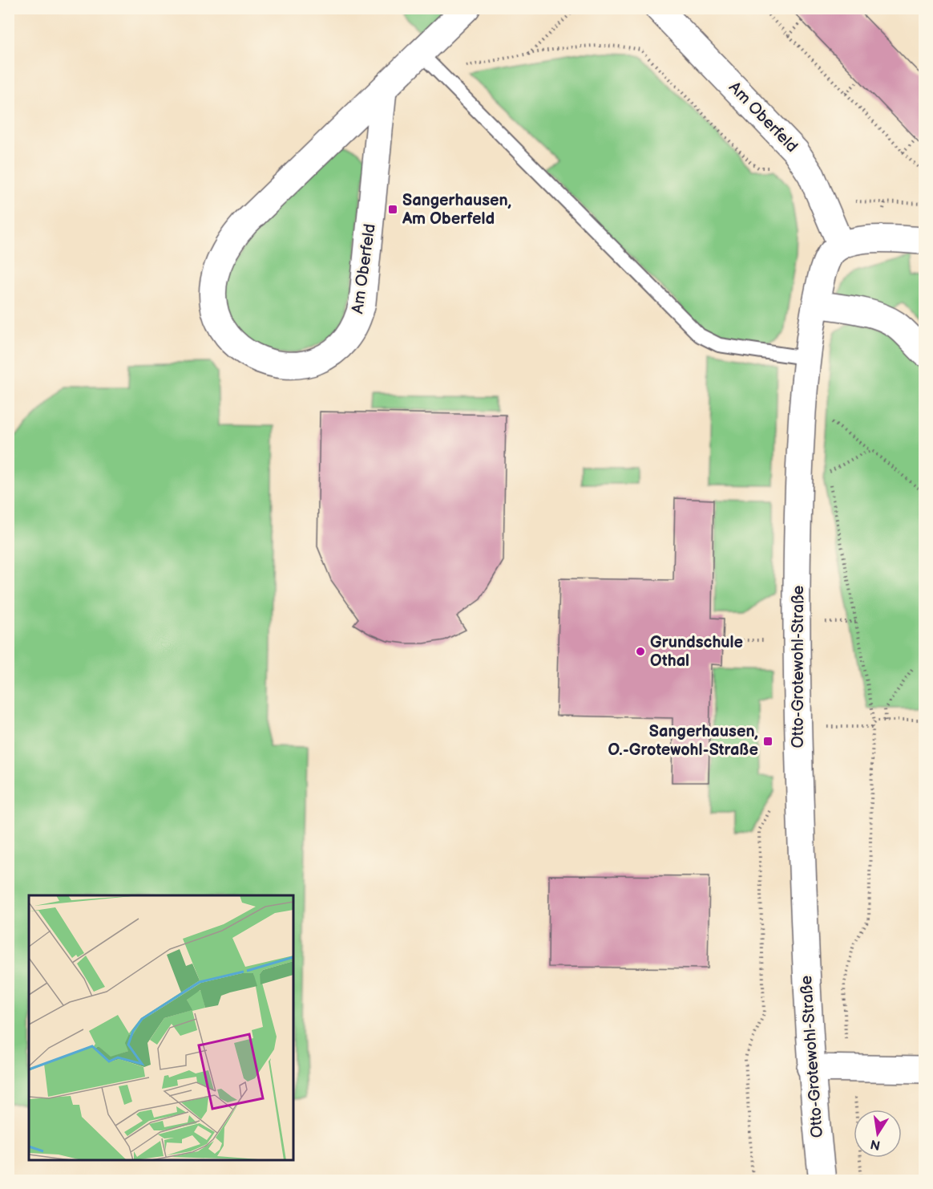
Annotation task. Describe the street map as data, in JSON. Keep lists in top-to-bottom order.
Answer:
{
  "streets": {
    "street": ["Am Oberfeld", "Otto-Grotewohl-Straße"]
  },
  "crossings": [
    ["Am Oberfeld", "Otto-Grotewohl-Straße"]
  ],
  "places": {
    "transit": ["Sangerhausen, Am Oberfeld", "Sangerhausen, O.-Grotewohl-Straße"],
    "other": ["Grundschule Othal"]
  },
  "north": "bottom"
}
